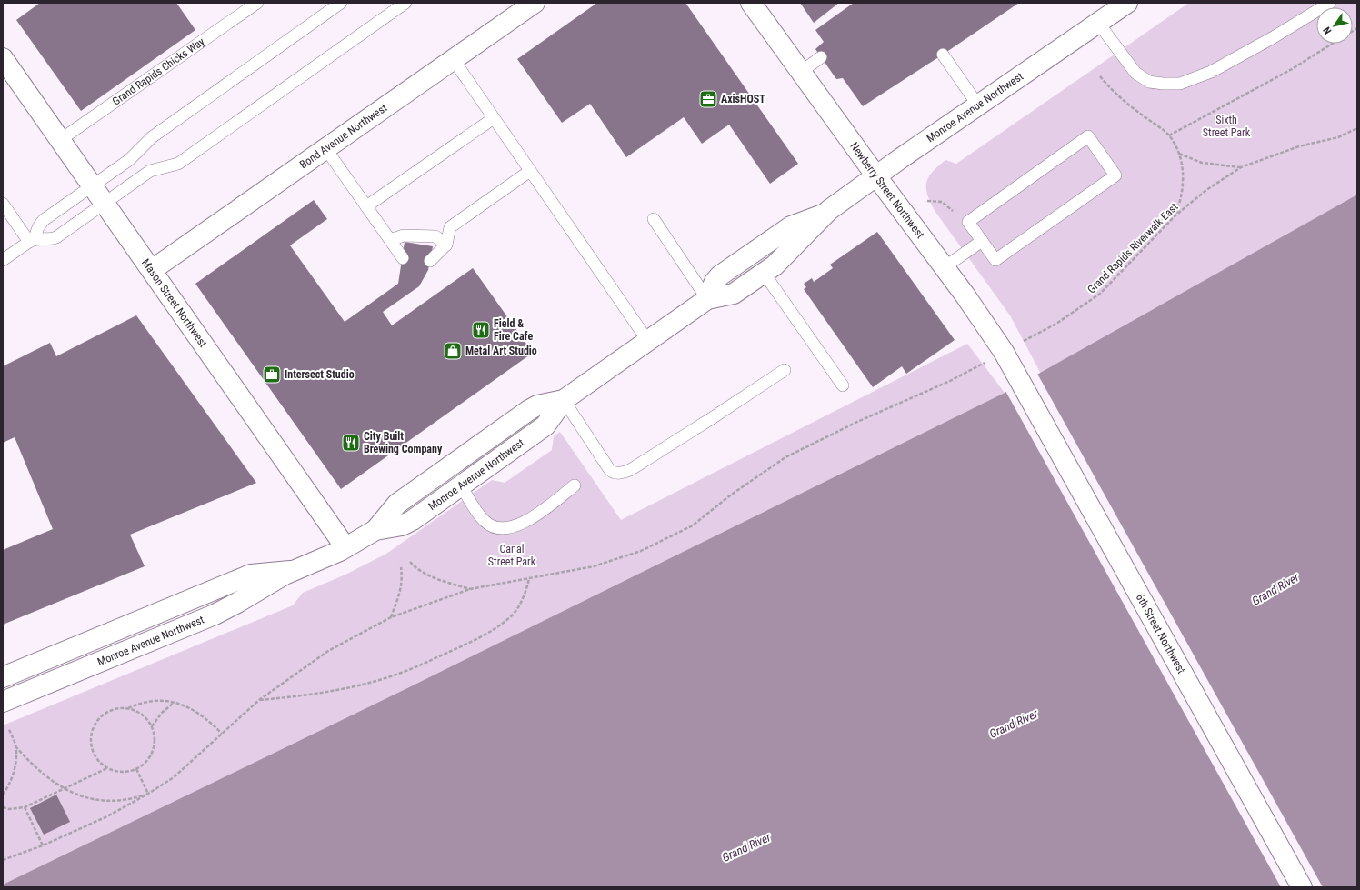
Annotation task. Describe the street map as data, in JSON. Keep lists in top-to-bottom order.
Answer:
{
  "streets": {
    "street": [
      "Monroe Avenue Northwest",
      "Bond Avenue Northwest",
      "Newberry Street Northwest",
      "Mason Street Northwest",
      "6th Street Northwest"
    ],
    "lane": ["Grand Rapids Chicks Way"],
    "path": ["Grand Rapids Riverwalk East"]
  },
  "crossings": [
    ["Grand Rapids Chicks Way", "Mason Street Northwest"],
    ["Monroe Avenue Northwest", "Newberry Street Northwest"],
    ["Monroe Avenue Northwest", "Mason Street Northwest"],
    ["Bond Avenue Northwest", "Mason Street Northwest"],
    ["Newberry Street Northwest", "6th Street Northwest"]
  ],
  "water": ["Grand River"],
  "parks": ["Sixth Street Park", "Canal Street Park"],
  "places": {
    "office": ["AxisHOST", "Intersect Studio"],
    "restaurant": ["Field & Fire Cafe", "City Built Brewing Company"],
    "shop": ["Metal Art Studio"]
  },
  "north": "bottom left"
}
